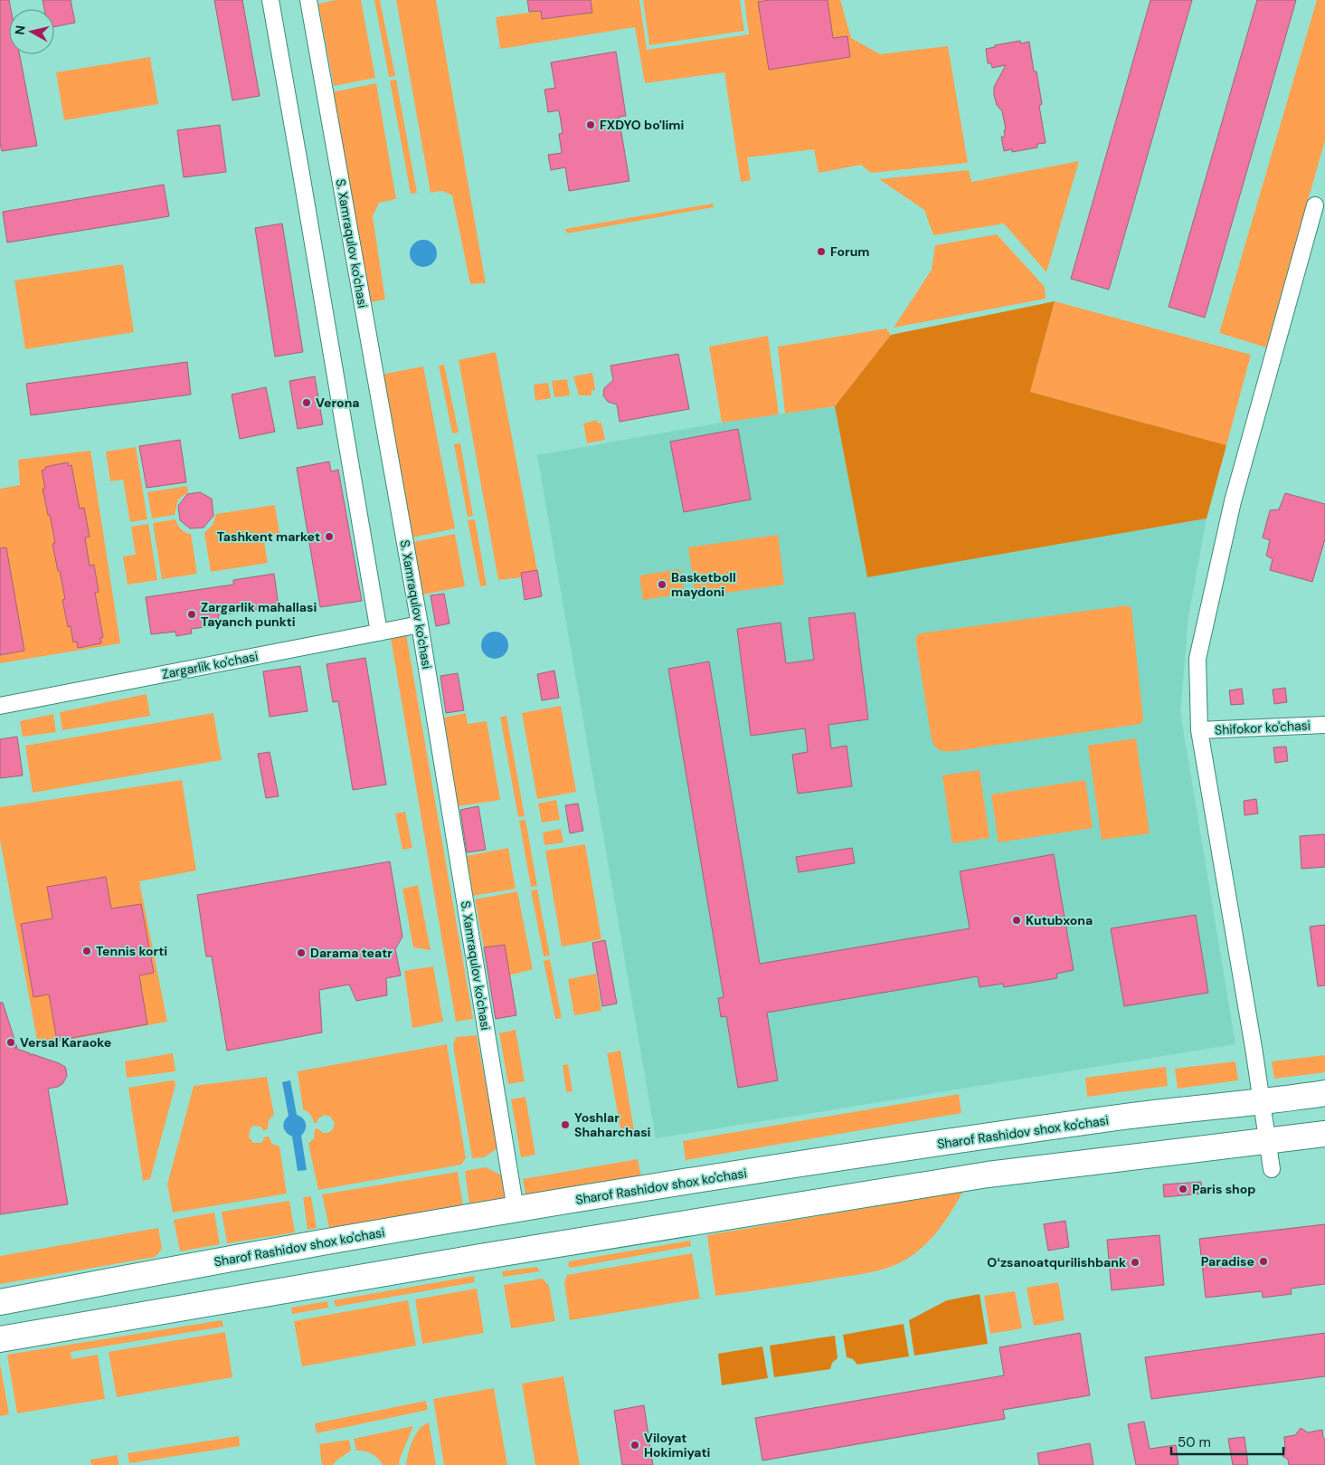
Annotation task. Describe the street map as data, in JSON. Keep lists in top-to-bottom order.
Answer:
{
  "streets": {
    "main road": ["Sharof Rashidov shox ko'chasi"],
    "street": ["S. Xamraqulov ko'chasi", "Zargarlik ko'chasi", "Shifokor ko'chasi"]
  },
  "crossings": [
    ["S. Xamraqulov ko'chasi", "Zargarlik ko'chasi"],
    ["S. Xamraqulov ko'chasi", "Sharof Rashidov shox ko'chasi"]
  ],
  "places": [
    "FXDYO bo'limi",
    "Forum",
    "Verona",
    "Tashkent market",
    "Basketboll maydoni",
    "Zargarlik mahallasi Tayanch punkti",
    "Kutubxona",
    "Tennis korti",
    "Darama teatr",
    "Versal Karaoke",
    "Yoshlar Shaharchasi",
    "Paris shop",
    "Paradise",
    "Oʻzsanoatqurilishbank",
    "Viloyat Hokimiyati"
  ],
  "scale_bar": "50 m",
  "north": "left"
}
